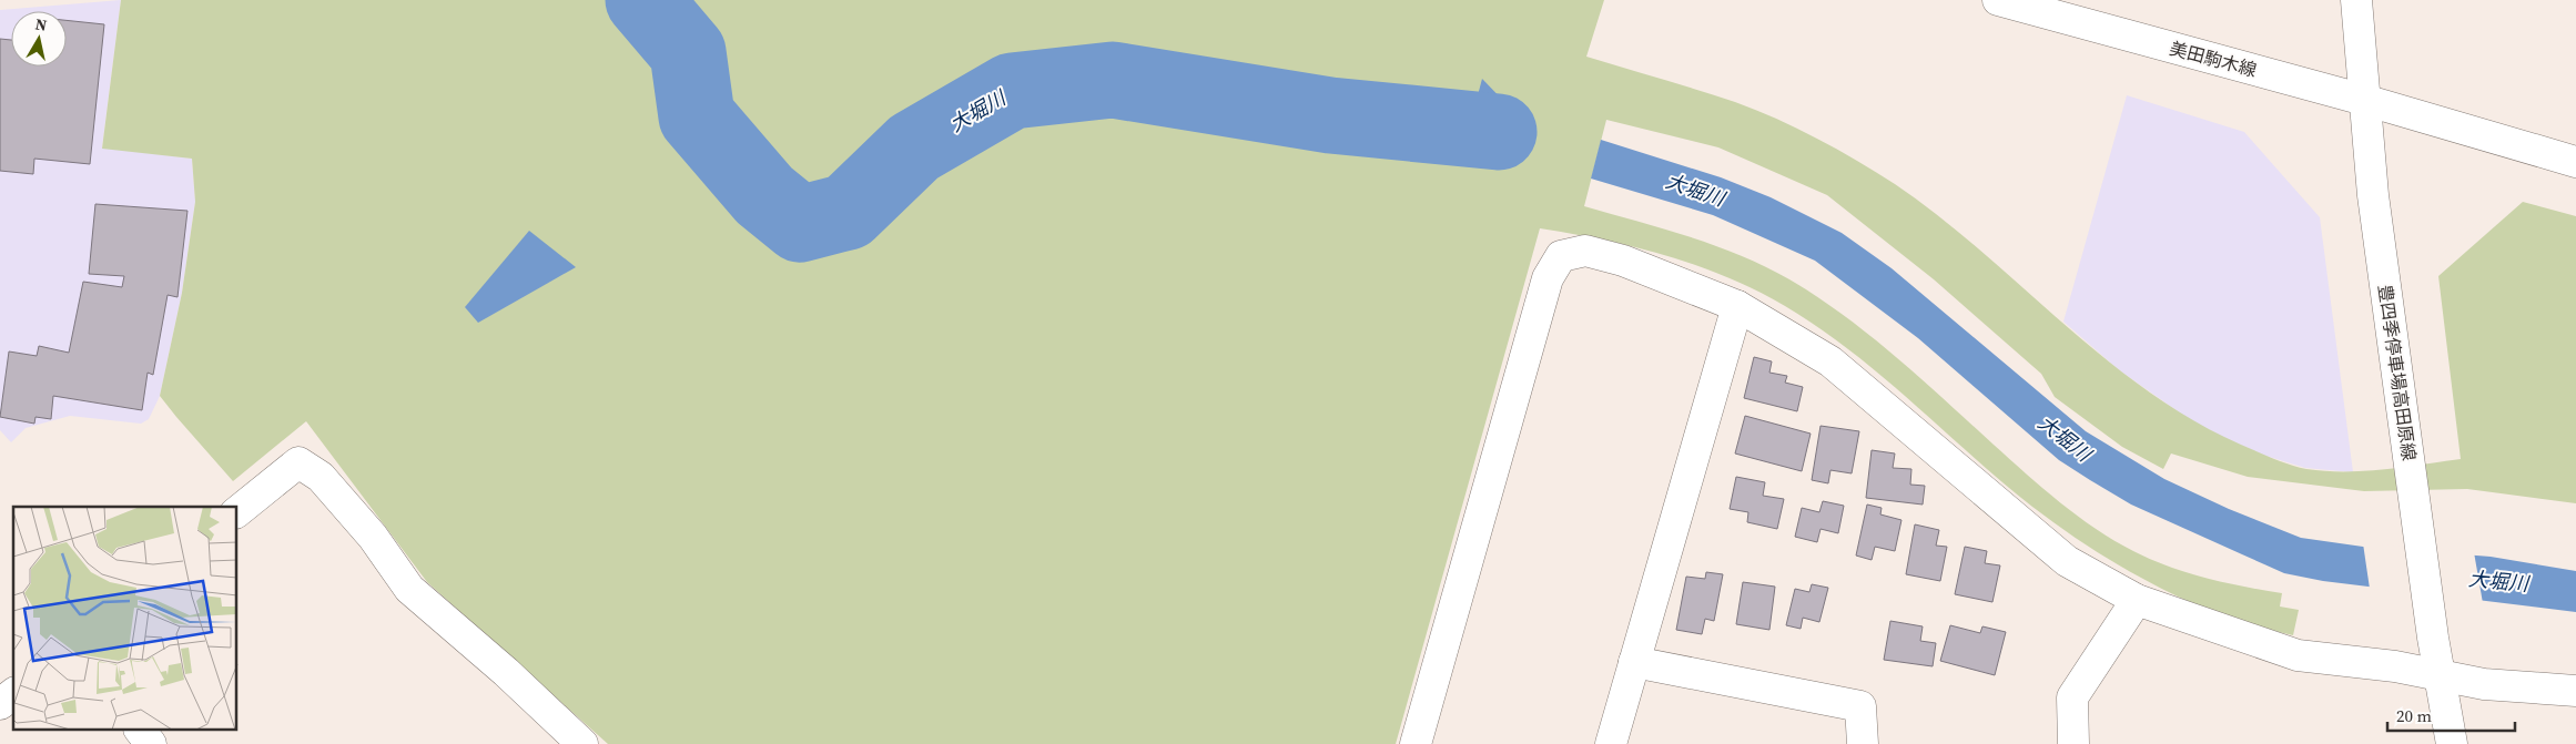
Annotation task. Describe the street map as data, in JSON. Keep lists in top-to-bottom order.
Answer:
{
  "streets": {
    "street": ["美田駒木線", "豊四季停車場高田原線"]
  },
  "crossings": [
    ["美田駒木線", "豊四季停車場高田原線"]
  ],
  "water": ["大堀川"],
  "scale_bar": "20 m",
  "north": "top"
}
